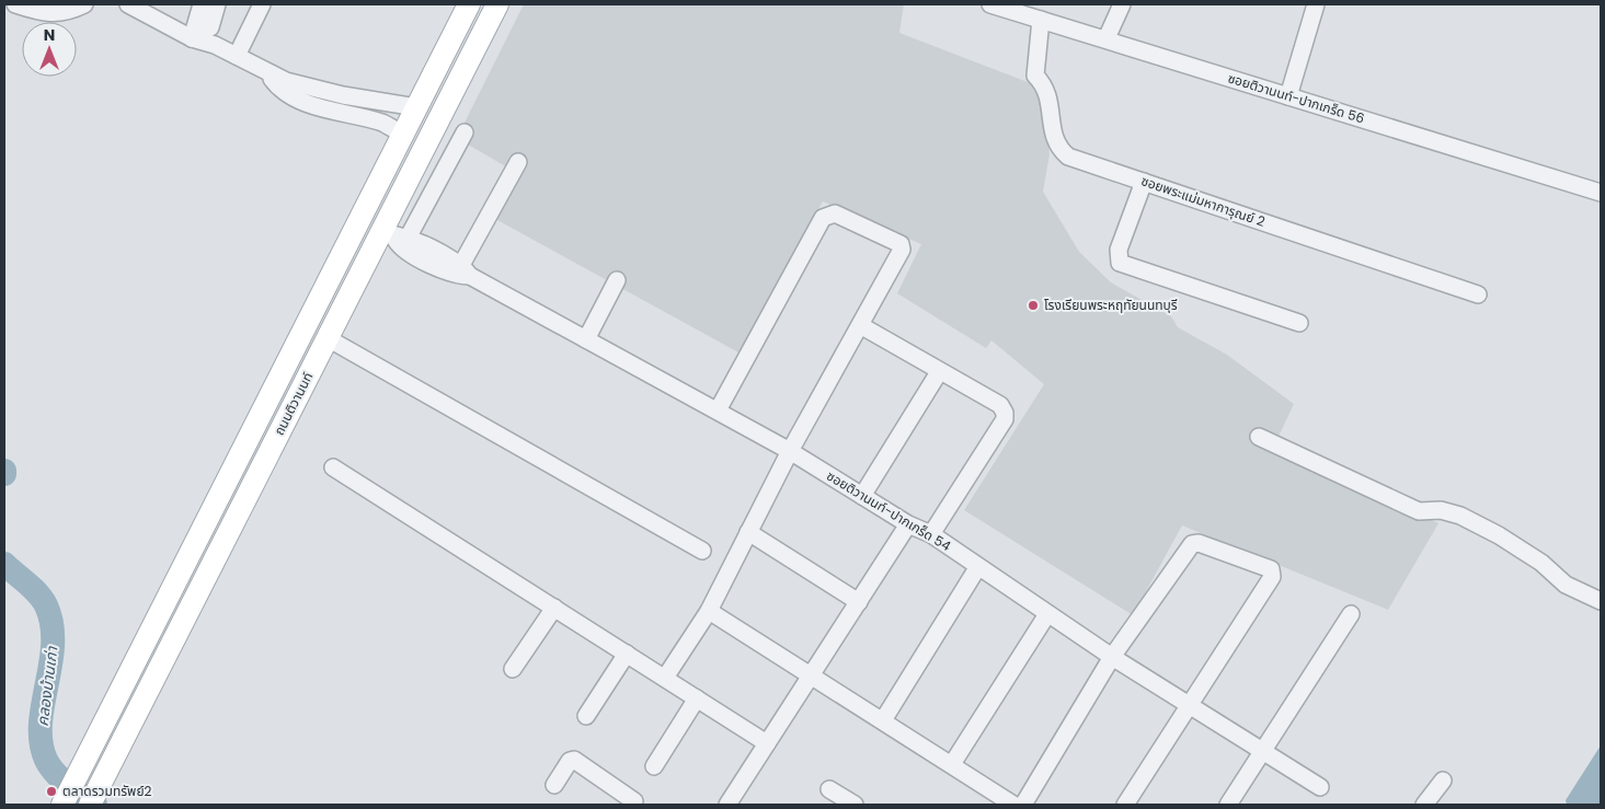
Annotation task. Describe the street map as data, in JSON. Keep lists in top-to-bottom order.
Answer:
{
  "streets": {
    "main road": ["ถนนติวานนท์"],
    "street": ["ซอยติวานนท์-ปากเกร็ด 56", "ซอยพระแม่มหาการุณย์ 2", "ซอยติวานนท์-ปากเกร็ด 54"]
  },
  "crossings": [
    ["ซอยติวานนท์-ปากเกร็ด 56", "ซอยพระแม่มหาการุณย์ 2"],
    ["ถนนติวานนท์", "ซอยติวานนท์-ปากเกร็ด 54"]
  ],
  "water": ["คลองบ้านเก่า"],
  "places": ["โรงเรียนพระหฤทัยนนทบุรี", "ตลาดรวมทรัพย์2"],
  "north": "top"
}
